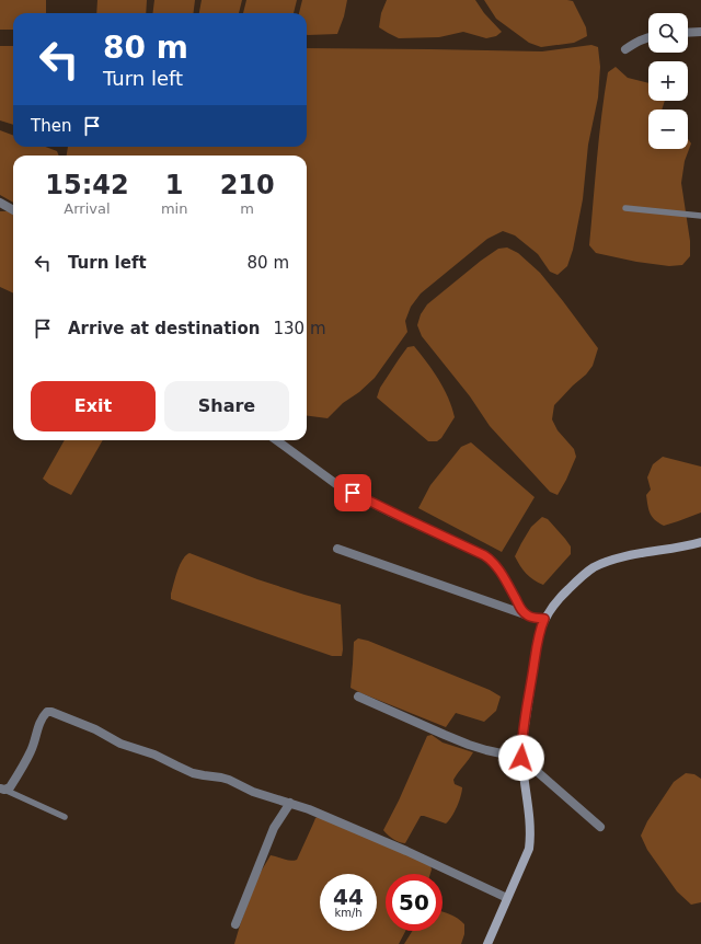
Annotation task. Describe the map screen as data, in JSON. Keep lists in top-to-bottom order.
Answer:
{
  "page": {
    "map_buttons": ["+", "−"],
    "turn": ["80 m", "Turn left"],
    "then": "Then",
    "eta": [
      "15:42",
      "Arrival",
      "1",
      "min",
      "210",
      "m"
    ],
    "list": [
      {
        "name": "Turn left",
        "value": "80 m"
      },
      {
        "name": "Arrive at destination",
        "value": "130 m"
      }
    ],
    "buttons": ["Exit", "Share"],
    "speed": "44 km/h",
    "limit": "50"
  }
}
